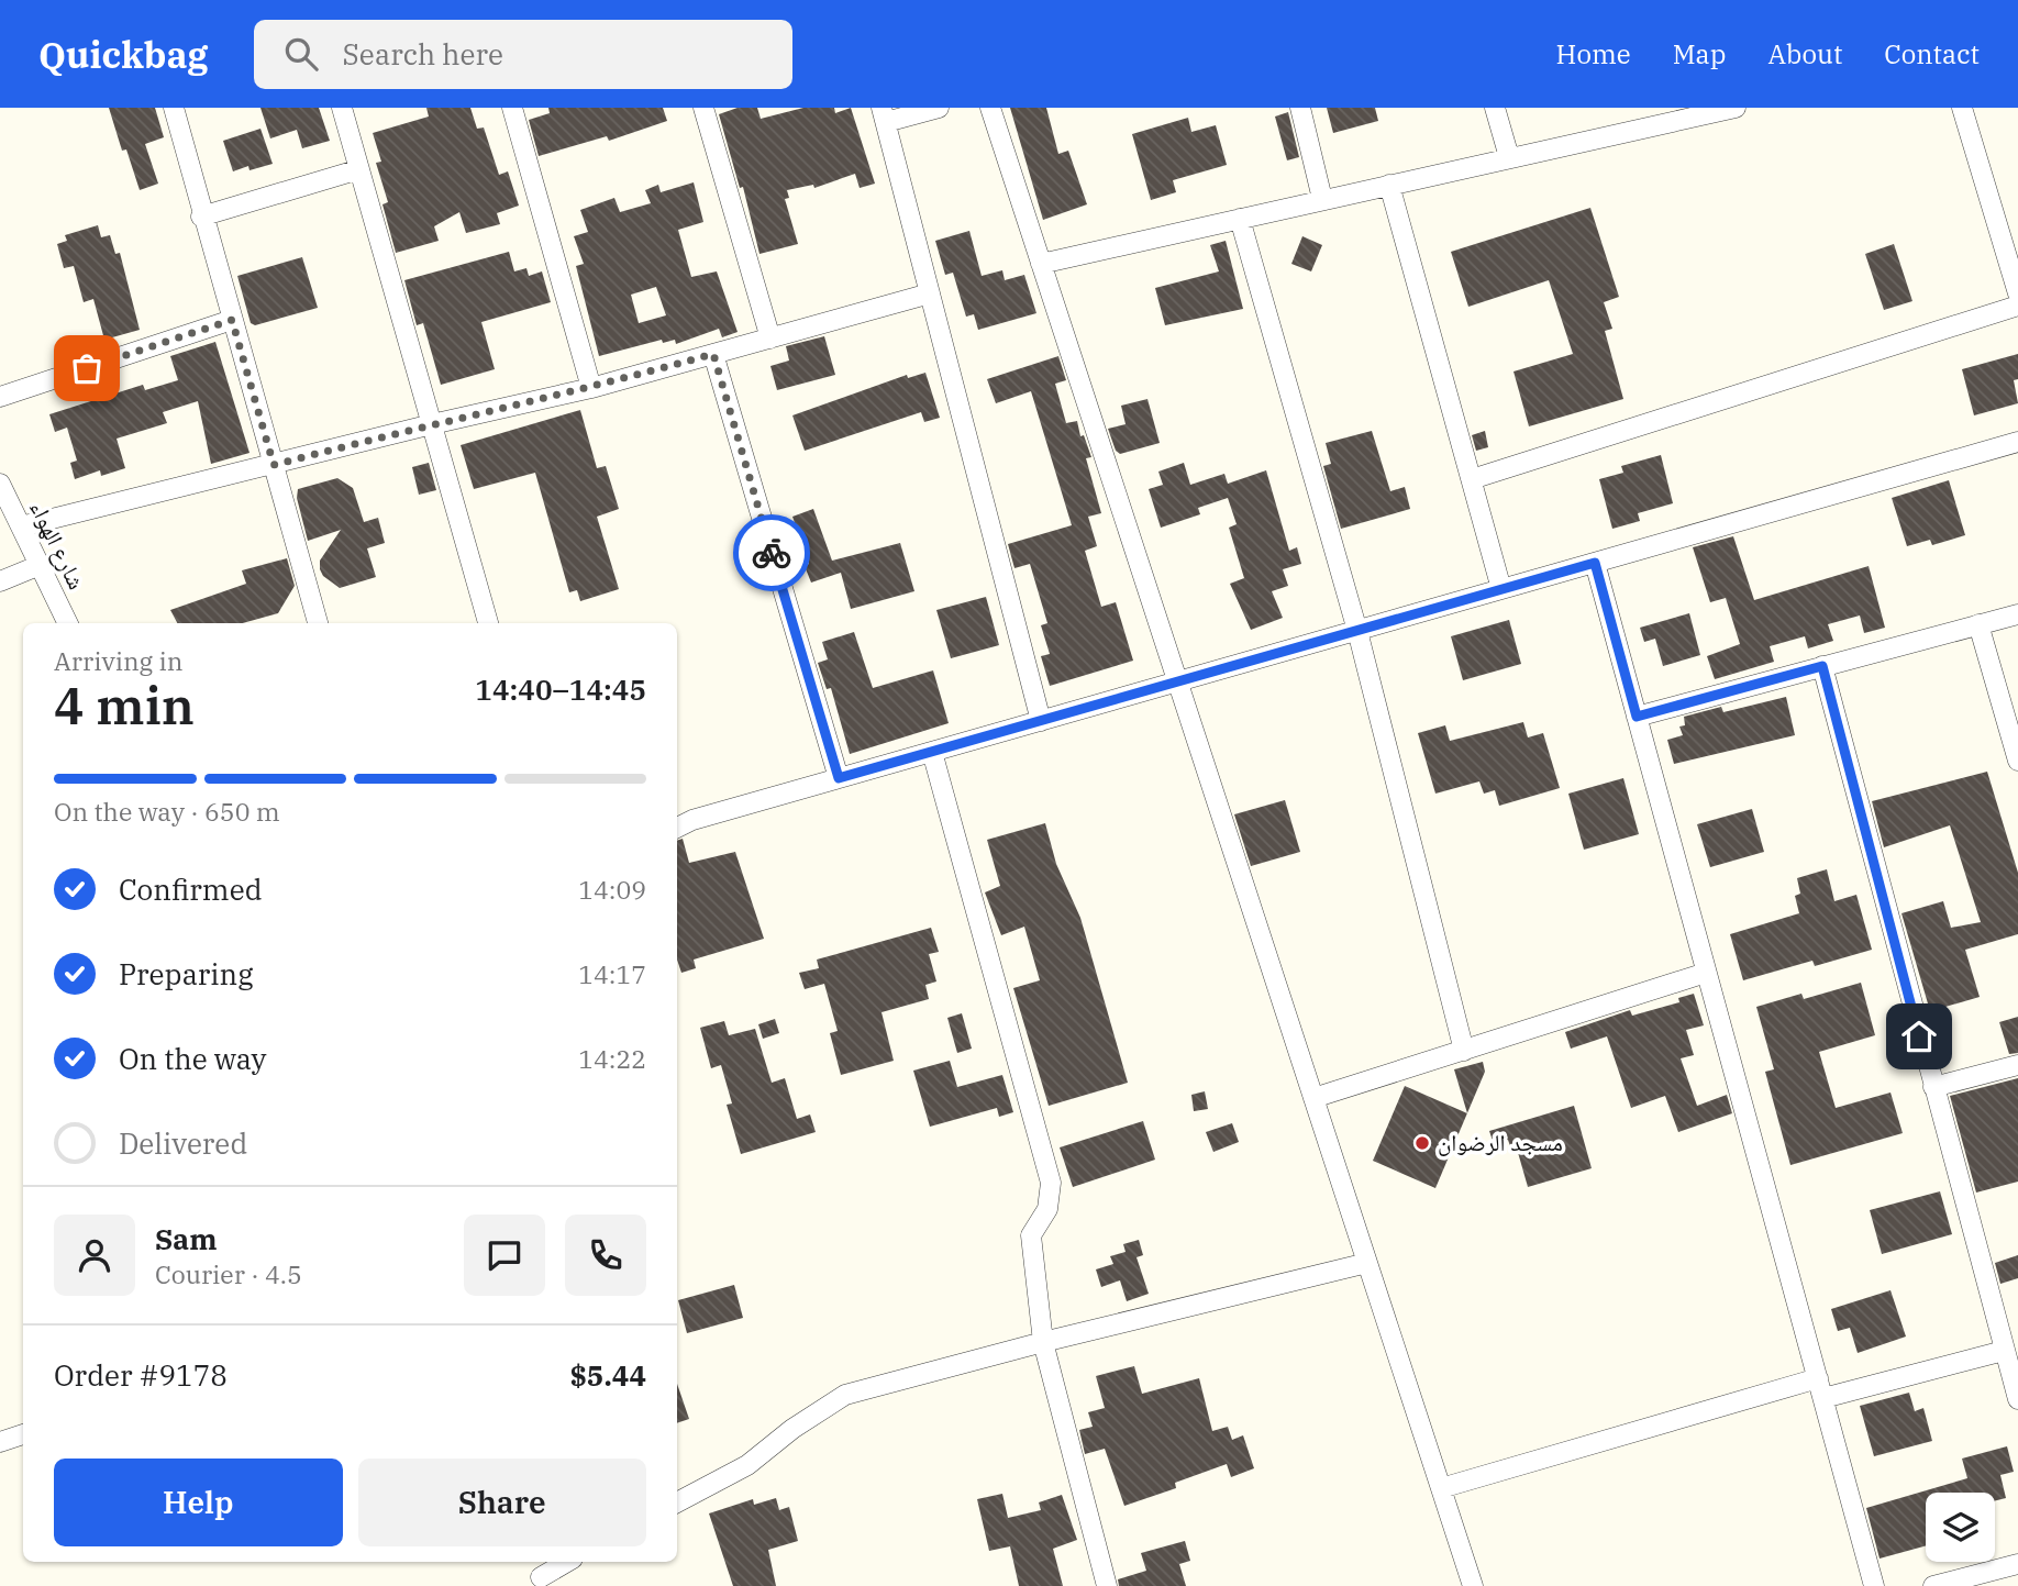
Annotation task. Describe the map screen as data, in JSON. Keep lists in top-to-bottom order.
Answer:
{
  "streets": {
    "street": ["شارع الهواء"]
  },
  "places": ["مسجد الرضوان"],
  "page": {
    "header": "Quickbag",
    "search": "Search here",
    "nav": [
      "Home",
      "Map",
      "About",
      "Contact"
    ],
    "heading": ["4 min", "Arriving in", "14:40–14:45"],
    "panel": [
      "Sam",
      "Courier · 4.5",
      "Order #9178",
      "$5.44"
    ],
    "bar": "On the way · 650 m",
    "list": [
      ["Confirmed", "14:09"],
      ["Preparing", "14:17"],
      ["On the way", "14:22"],
      "Delivered"
    ],
    "buttons": ["Help", "Share"]
  }
}
